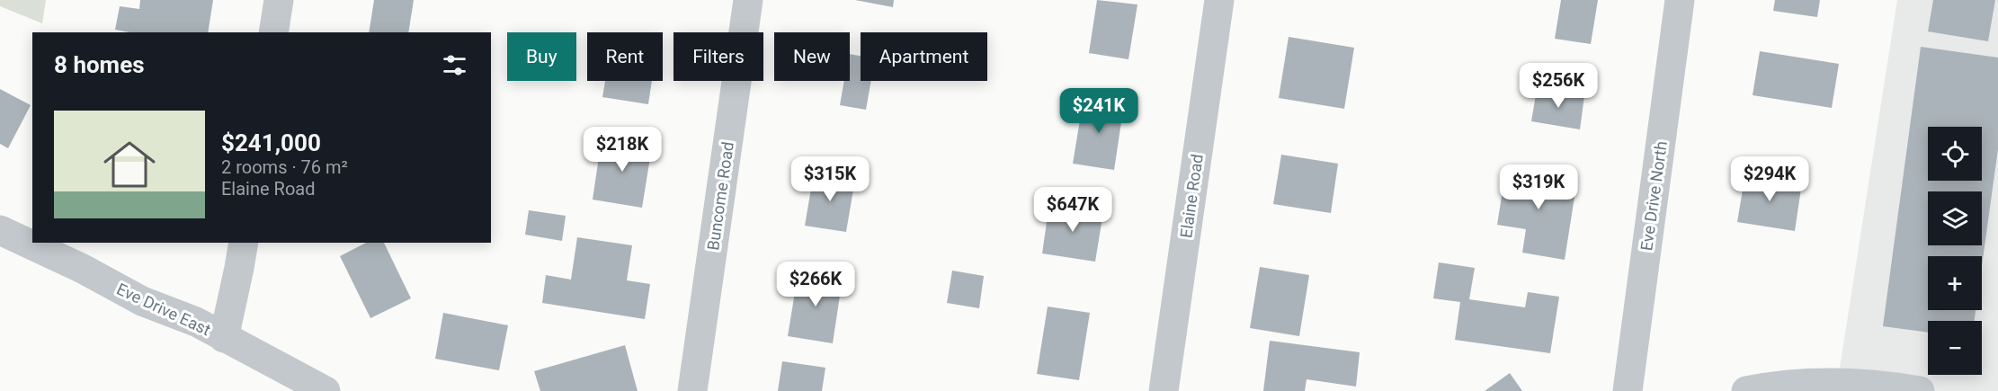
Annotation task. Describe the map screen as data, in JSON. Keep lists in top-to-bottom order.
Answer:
{
  "streets": {
    "street": [
      "Buncome Road",
      "Elaine Road",
      "Eve Drive North",
      "Eve Drive East"
    ]
  },
  "page": {
    "chip": [
      "Buy",
      "Rent",
      "Filters",
      "New",
      "Apartment"
    ],
    "heading": "8 homes",
    "price": [
      "$256K",
      "$241K",
      "$218K",
      "$315K",
      "$294K",
      "$319K",
      "$647K",
      "$266K"
    ],
    "list": [
      {
        "name": "$241,000",
        "note": "2 rooms · 76 m² · Elaine Road"
      }
    ],
    "map_buttons": ["+", "−"]
  }
}
